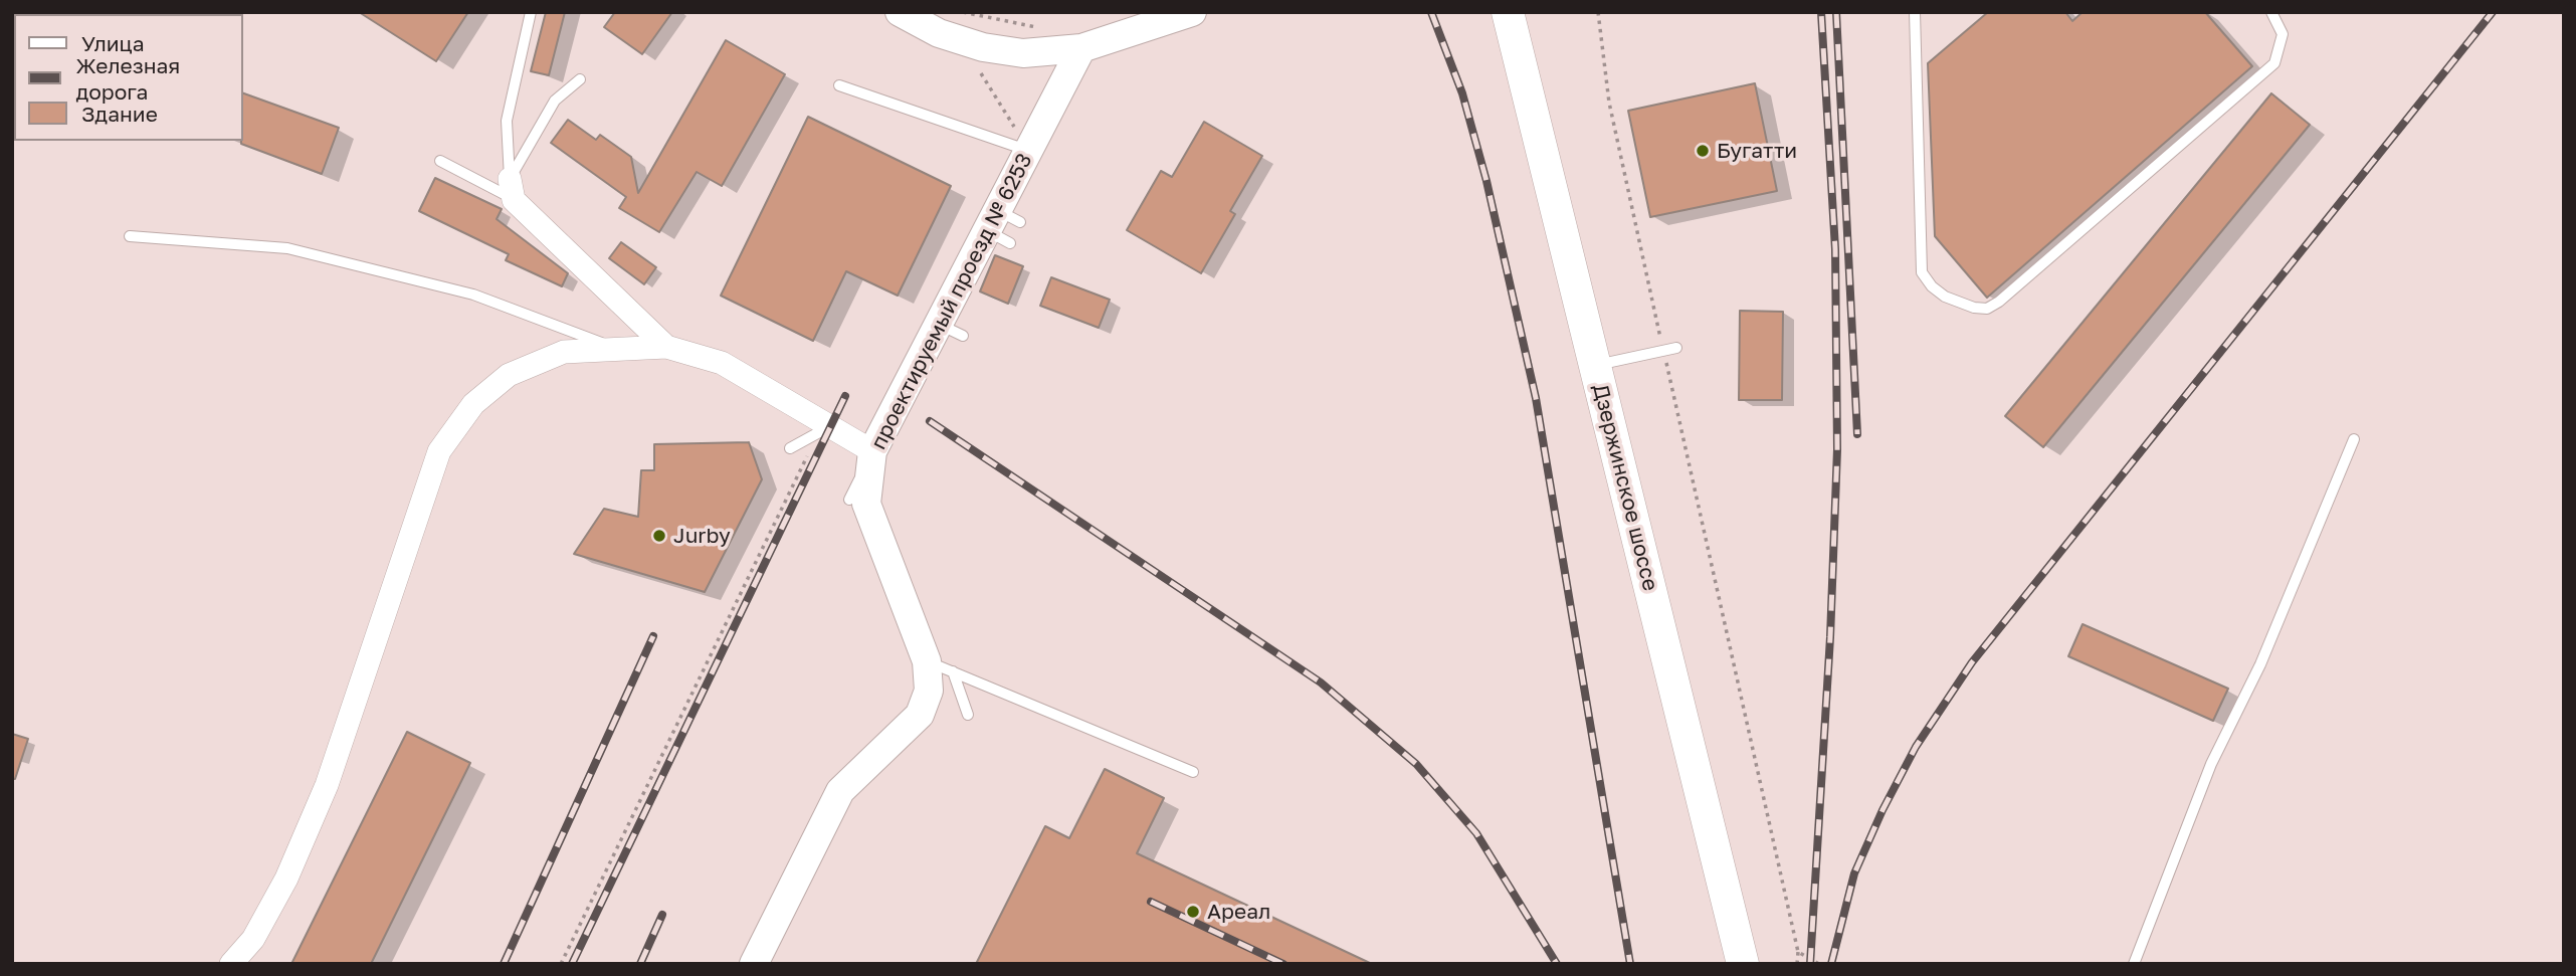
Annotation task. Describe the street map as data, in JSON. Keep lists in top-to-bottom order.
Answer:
{
  "streets": {
    "main road": ["Дзержинское шоссе"],
    "street": ["проектируемый проезд № 6253"]
  },
  "places": ["Бугатти", "Jurby", "Ареал"],
  "legend": ["Улица", "Железная дорога", "Здание"]
}
